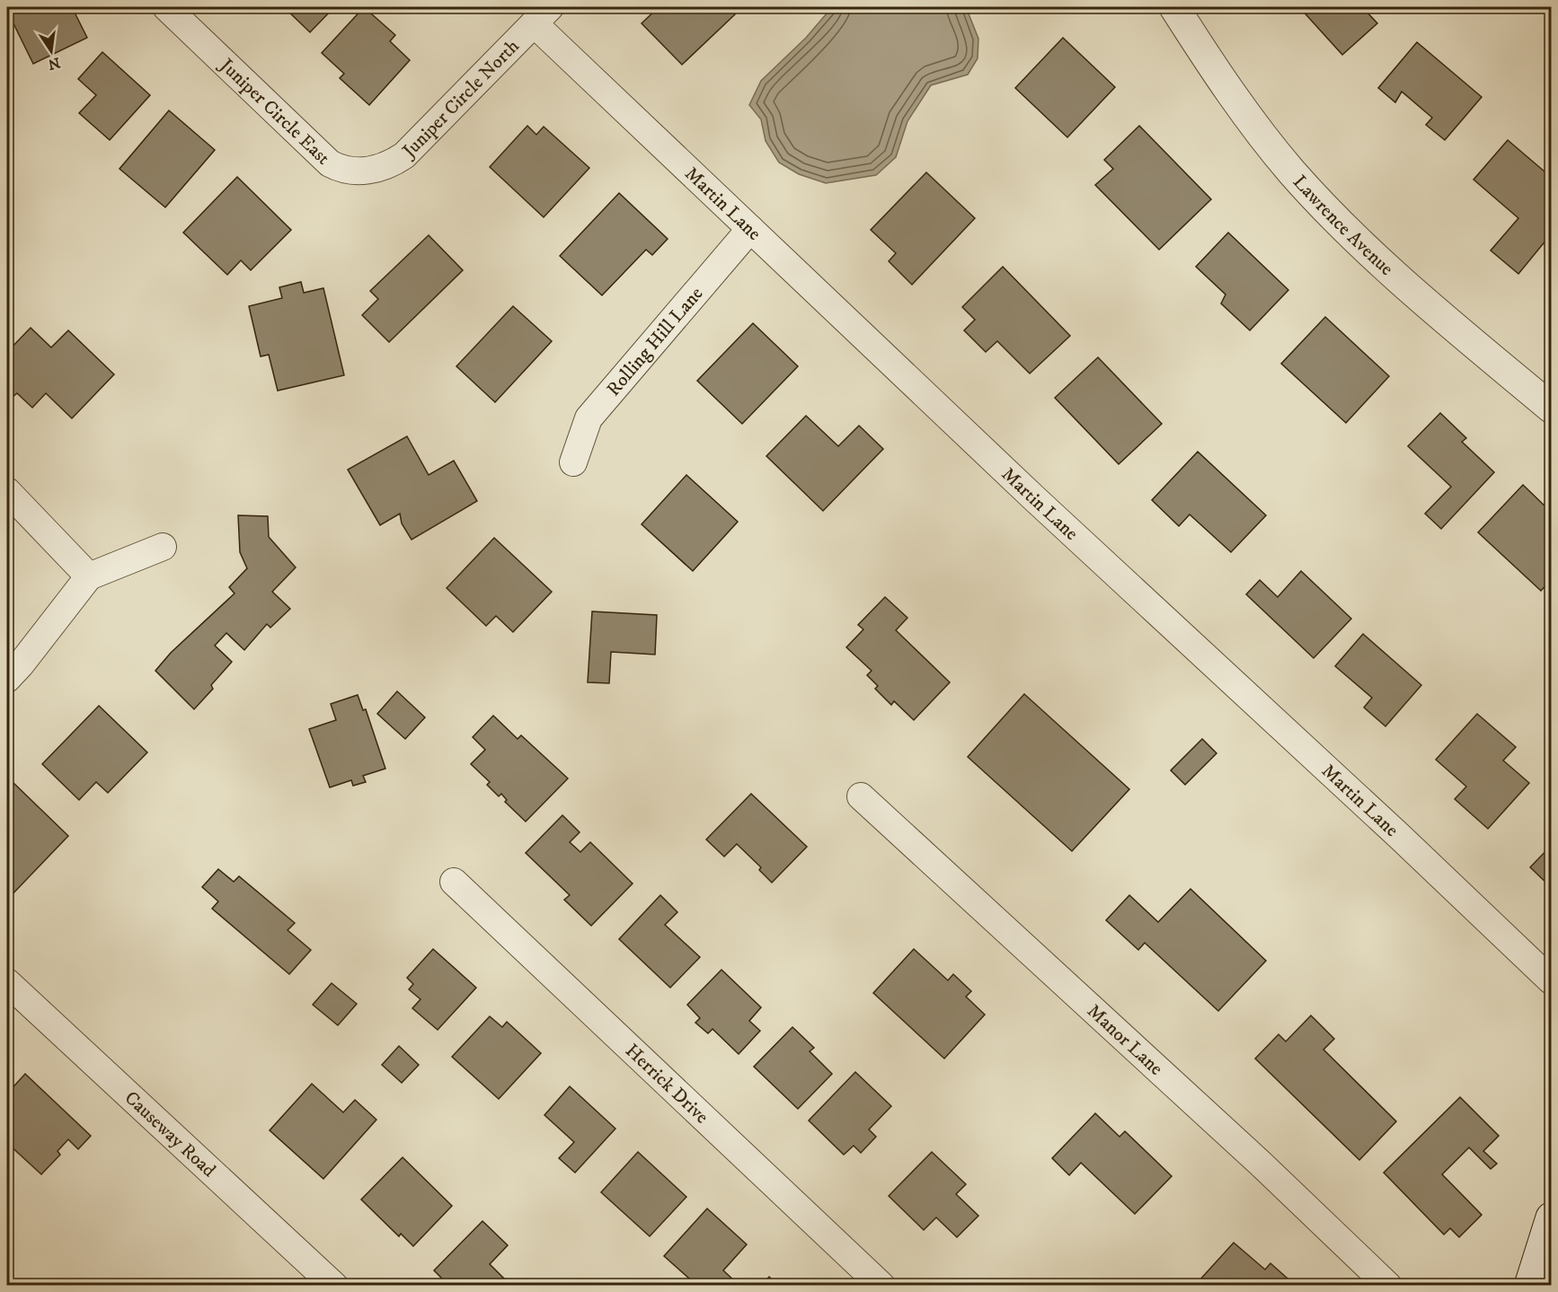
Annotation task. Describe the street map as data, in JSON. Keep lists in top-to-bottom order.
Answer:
{
  "streets": {
    "street": [
      "Juniper Circle North",
      "Juniper Circle East",
      "Martin Lane",
      "Lawrence Avenue",
      "Rolling Hill Lane",
      "Manor Lane",
      "Herrick Drive",
      "Causeway Road"
    ]
  },
  "crossings": [
    ["Juniper Circle North", "Juniper Circle East"],
    ["Juniper Circle North", "Martin Lane"],
    ["Martin Lane", "Rolling Hill Lane"]
  ],
  "north": "bottom"
}
